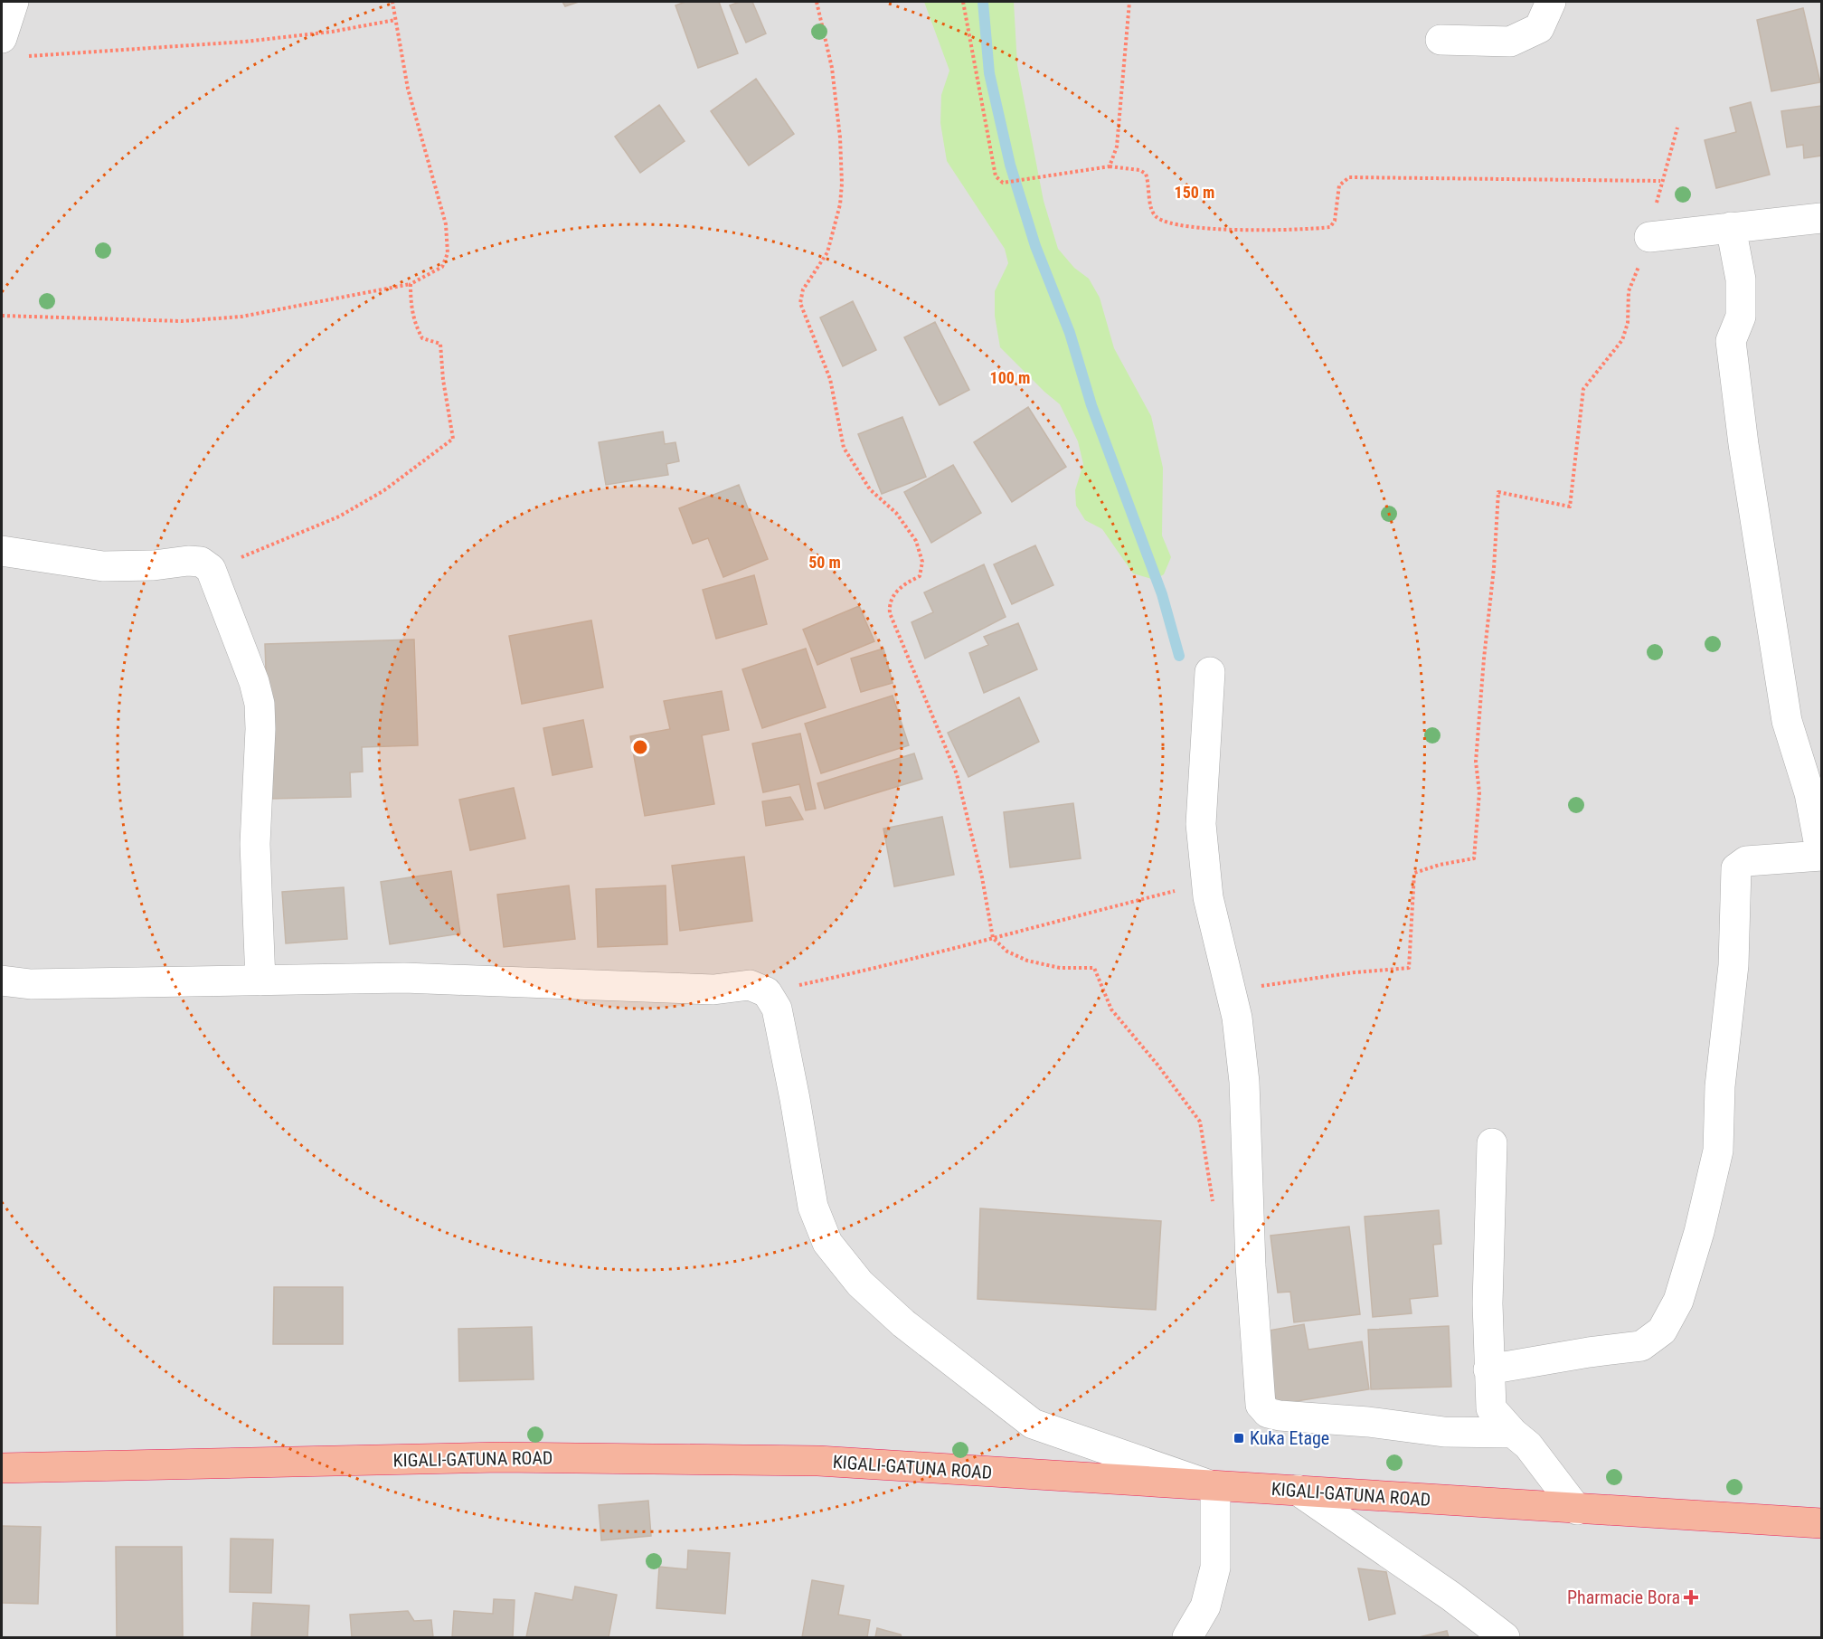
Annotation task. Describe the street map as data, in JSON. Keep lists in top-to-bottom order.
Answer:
{
  "streets": {
    "highway": ["KIGALI-GATUNA ROAD"]
  },
  "places": {
    "transit": ["Kuka Etage"],
    "health": ["Pharmacie Bora"]
  },
  "rings": ["150 m", "100 m", "50 m"]
}
